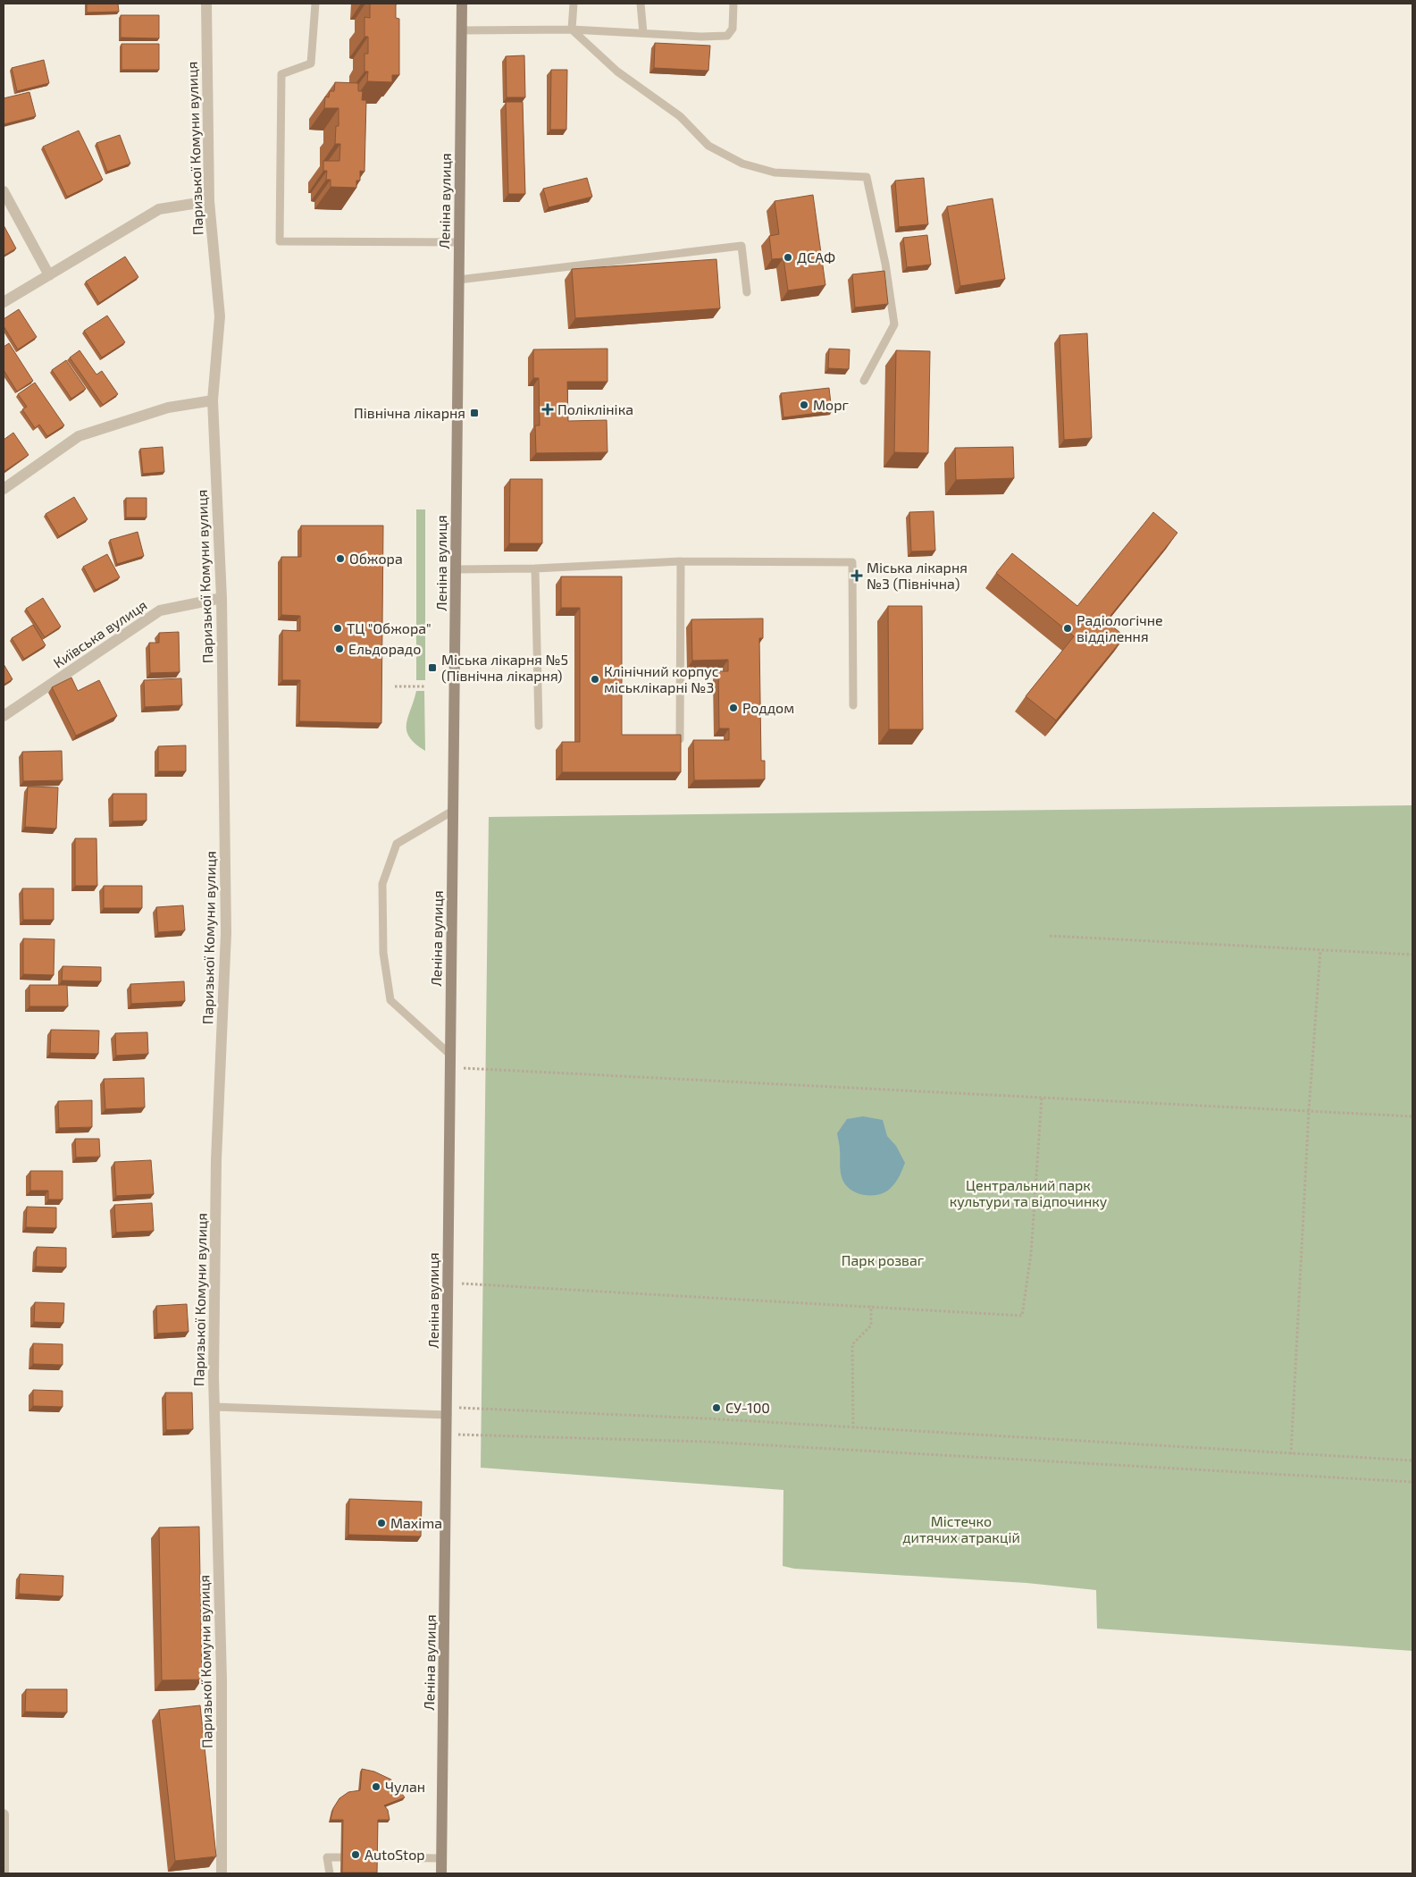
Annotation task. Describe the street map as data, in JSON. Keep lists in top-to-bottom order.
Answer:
{
  "streets": {
    "main road": ["Леніна вулиця"],
    "street": ["Паризької Комуни вулиця", "Київська вулиця"]
  },
  "crossings": [
    ["Паризької Комуни вулиця", "Київська вулиця"]
  ],
  "parks": ["Центральний парк культури та відпочинку", "Парк розваг", "Містечко дитячих атракцій"],
  "places": {
    "other": [
      "ДСАФ",
      "Морг",
      "Обжора",
      "ТЦ \"Обжора\"",
      "Радіологічне відділення",
      "Ельдорадо",
      "Клінічний корпус міськлікарні №3",
      "Роддом",
      "СУ-100",
      "Maxima",
      "Чулан",
      "AutoStop"
    ],
    "health": ["Поліклініка", "Міська лікарня №3 (Північна)"],
    "transit": ["Північна лікарня", "Міська лікарня №5 (Північна лікарня)"]
  }
}
